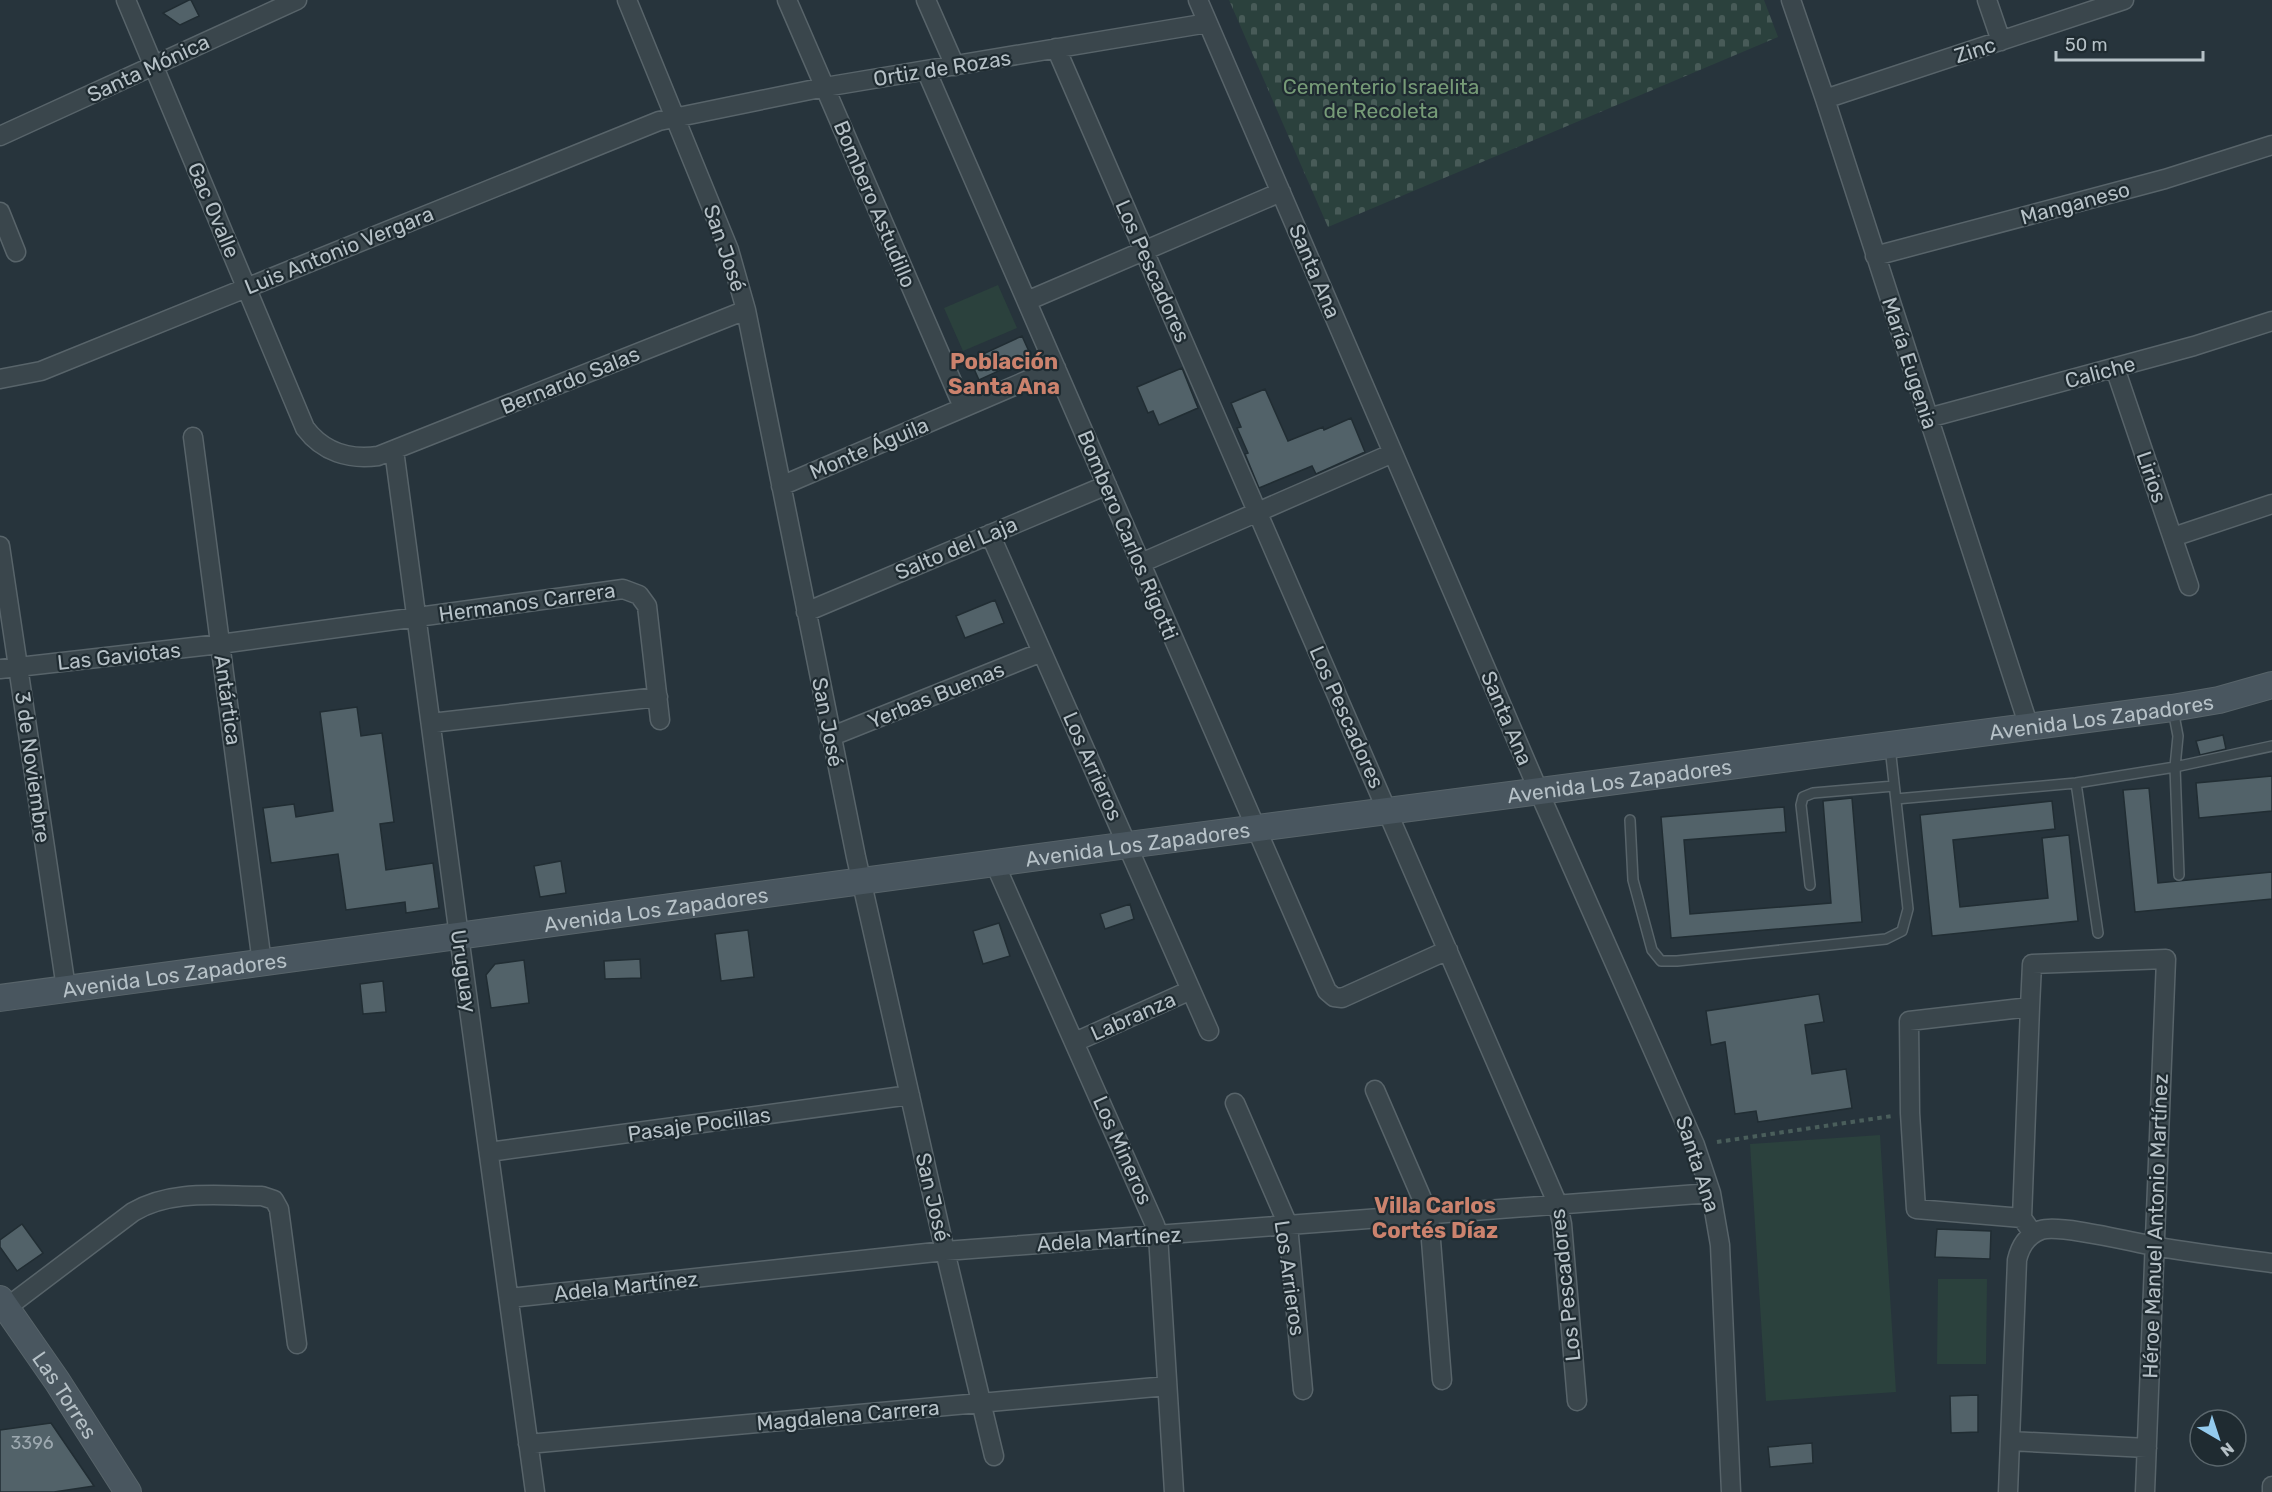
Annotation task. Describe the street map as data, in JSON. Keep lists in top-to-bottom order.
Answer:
{
  "streets": {
    "main road": ["Avenida Los Zapadores", "Las Torres"],
    "street": [
      "Zinc",
      "Santa Mónica",
      "Ortiz de Rozas",
      "Manganeso",
      "Bombero Astudillo",
      "Gac Ovalle",
      "San José",
      "Luis Antonio Vergara",
      "Los Pescadores",
      "Santa Ana",
      "María Eugenia",
      "Caliche",
      "Bernardo Salas",
      "Monte Águila",
      "Lirios",
      "Bombero Carlos Rigotti",
      "Salto del Laja",
      "Hermanos Carrera",
      "Las Gaviotas",
      "Yerbas Buenas",
      "Antártica",
      "Los Arrieros",
      "3 de Noviembre",
      "Uruguay",
      "Labranza",
      "Pasaje Pocillas",
      "Los Mineros",
      "Héroe Manuel Antonio Martínez",
      "Adela Martínez",
      "Magdalena Carrera"
    ]
  },
  "crossings": [
    ["Zinc", "María Eugenia"],
    ["Santa Mónica", "Gac Ovalle"],
    ["Ortiz de Rozas", "Bombero Astudillo"],
    ["Ortiz de Rozas", "San José"],
    ["Ortiz de Rozas", "Luis Antonio Vergara"],
    ["Ortiz de Rozas", "Los Pescadores"],
    ["Ortiz de Rozas", "Santa Ana"],
    ["Ortiz de Rozas", "Bombero Carlos Rigotti"],
    ["Manganeso", "María Eugenia"],
    ["Bombero Astudillo", "Monte Águila"],
    ["Gac Ovalle", "Luis Antonio Vergara"],
    ["Gac Ovalle", "Bernardo Salas"],
    ["Gac Ovalle", "Uruguay"],
    ["San José", "Luis Antonio Vergara"],
    ["San José", "Bernardo Salas"],
    ["San José", "Monte Águila"],
    ["San José", "Salto del Laja"],
    ["San José", "Yerbas Buenas"],
    ["San José", "Avenida Los Zapadores"],
    ["San José", "Pasaje Pocillas"],
    ["San José", "Adela Martínez"],
    ["San José", "Magdalena Carrera"],
    ["Los Pescadores", "Bombero Carlos Rigotti"],
    ["Los Pescadores", "Avenida Los Zapadores"],
    ["Los Pescadores", "Adela Martínez"],
    ["Santa Ana", "Avenida Los Zapadores"],
    ["Santa Ana", "Adela Martínez"],
    ["María Eugenia", "Caliche"],
    ["María Eugenia", "Avenida Los Zapadores"],
    ["Caliche", "Lirios"],
    ["Bernardo Salas", "Uruguay"],
    ["Monte Águila", "Bombero Carlos Rigotti"],
    ["Bombero Carlos Rigotti", "Salto del Laja"],
    ["Bombero Carlos Rigotti", "Avenida Los Zapadores"],
    ["Salto del Laja", "Los Arrieros"],
    ["Hermanos Carrera", "Las Gaviotas"],
    ["Hermanos Carrera", "Uruguay"],
    ["Las Gaviotas", "Antártica"],
    ["Las Gaviotas", "3 de Noviembre"],
    ["Las Gaviotas", "Uruguay"],
    ["Yerbas Buenas", "Los Arrieros"],
    ["Antártica", "Avenida Los Zapadores"],
    ["Avenida Los Zapadores", "Los Arrieros"],
    ["Avenida Los Zapadores", "3 de Noviembre"],
    ["Avenida Los Zapadores", "Uruguay"],
    ["Avenida Los Zapadores", "Los Mineros"],
    ["Los Arrieros", "Labranza"],
    ["Los Arrieros", "Adela Martínez"],
    ["Uruguay", "Pasaje Pocillas"],
    ["Uruguay", "Adela Martínez"],
    ["Uruguay", "Magdalena Carrera"],
    ["Labranza", "Los Mineros"],
    ["Los Mineros", "Adela Martínez"],
    ["Los Mineros", "Magdalena Carrera"]
  ],
  "districts": ["Población Santa Ana", "Villa Carlos Cortés Díaz"],
  "parks": ["Cementerio Israelita de Recoleta"],
  "house_numbers": ["3396"],
  "scale_bar": "50 m",
  "north": "bottom right"
}
